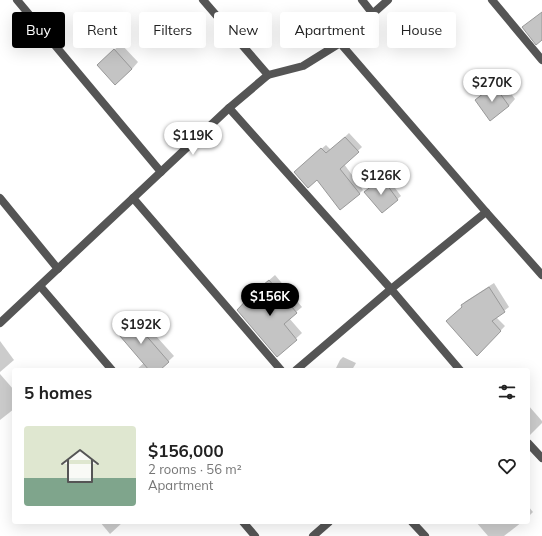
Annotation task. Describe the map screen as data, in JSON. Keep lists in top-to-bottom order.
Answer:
{
  "page": {
    "chip": [
      "Buy",
      "Rent",
      "Filters",
      "New",
      "Apartment",
      "House"
    ],
    "price": [
      "$270K",
      "$119K",
      "$126K",
      "$156K",
      "$192K"
    ],
    "heading": "5 homes",
    "list": [
      {
        "name": "$156,000",
        "note": "2 rooms · 56 m² · Apartment"
      }
    ]
  }
}
